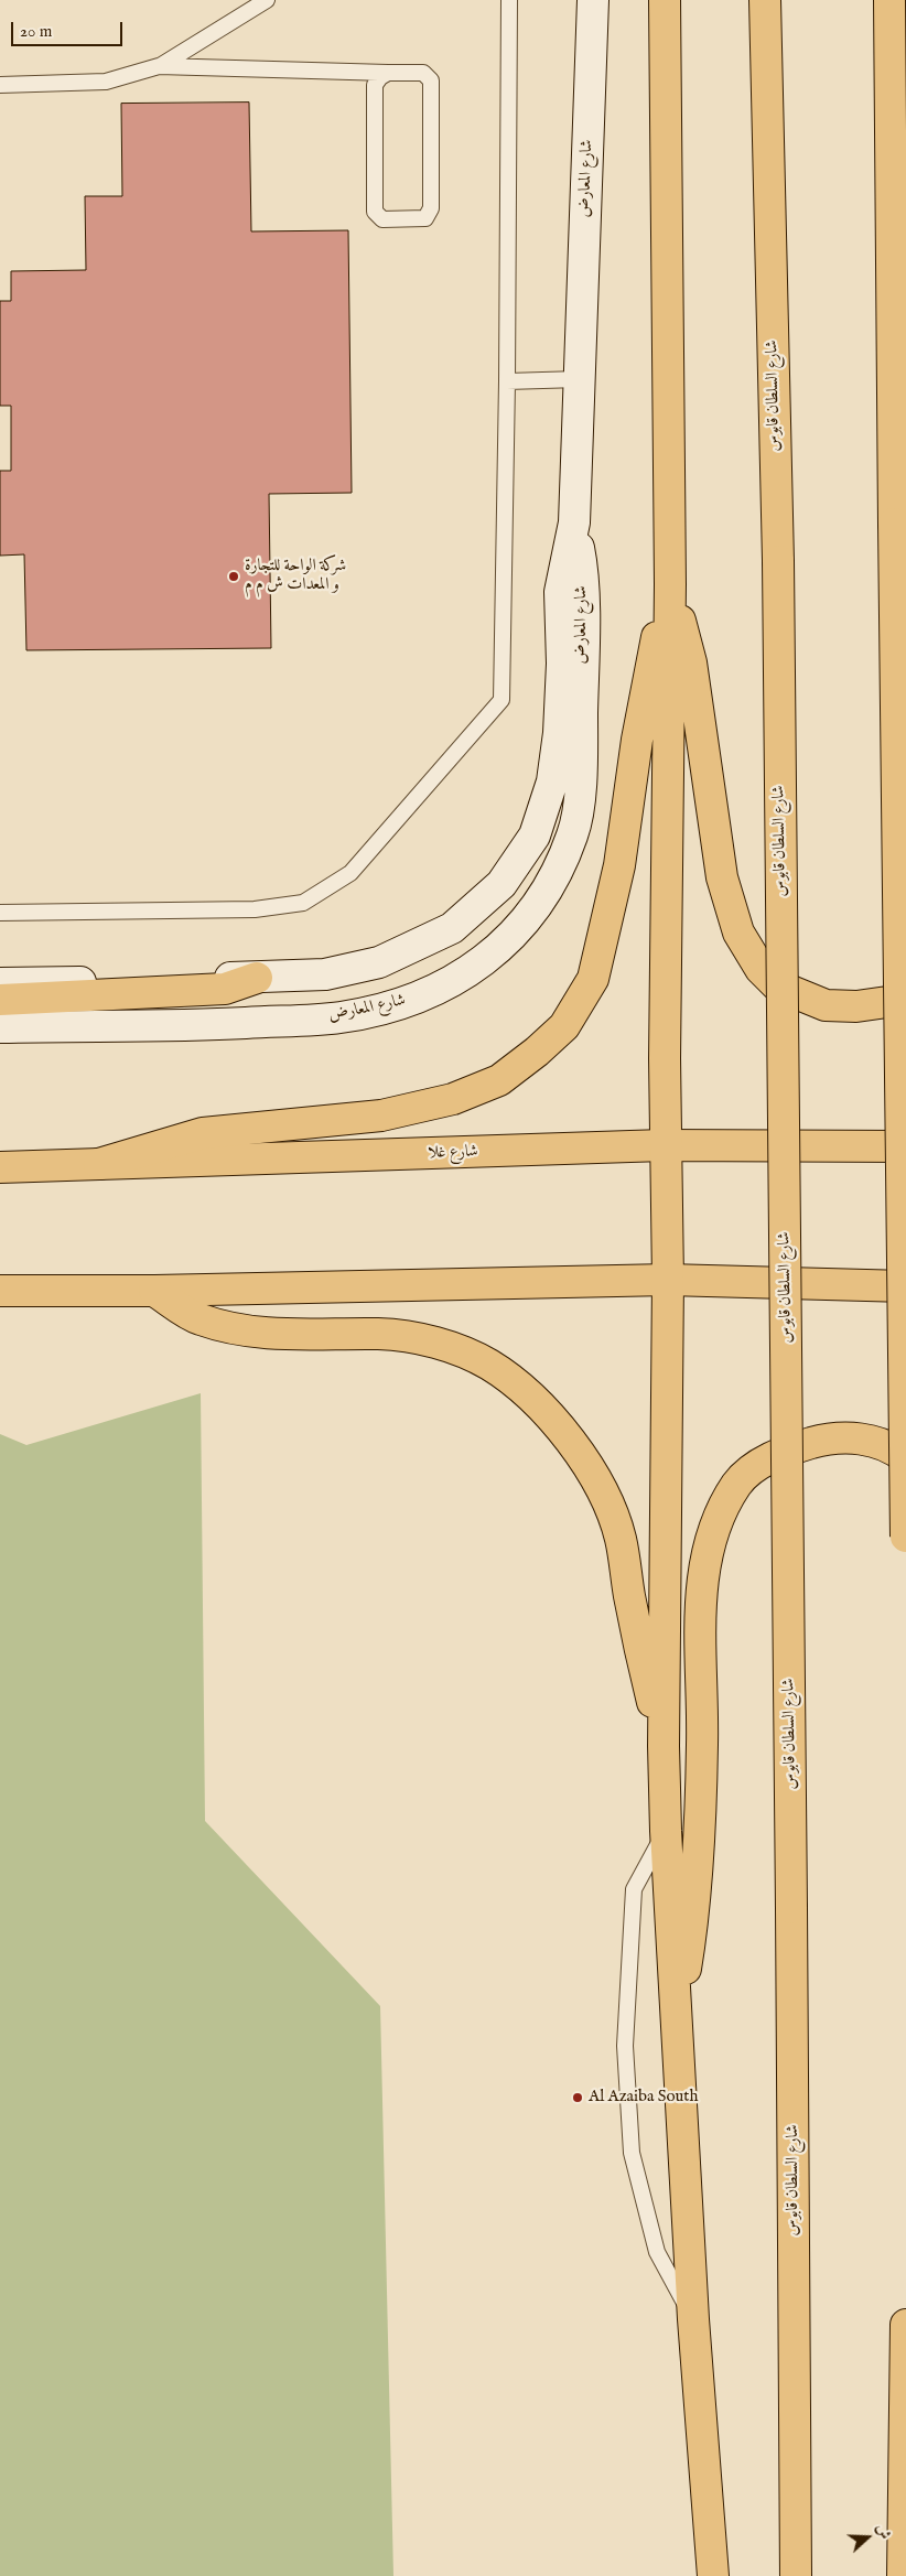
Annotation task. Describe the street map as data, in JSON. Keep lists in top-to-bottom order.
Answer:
{
  "streets": {
    "main road": ["شارع المعارض", "شارع السلطان قابوس", "شارع غلا"]
  },
  "places": ["شركة الواحة للتجارة و المعدات ش م م", "Al Azaiba South"],
  "scale_bar": "20 m",
  "north": "right"
}
